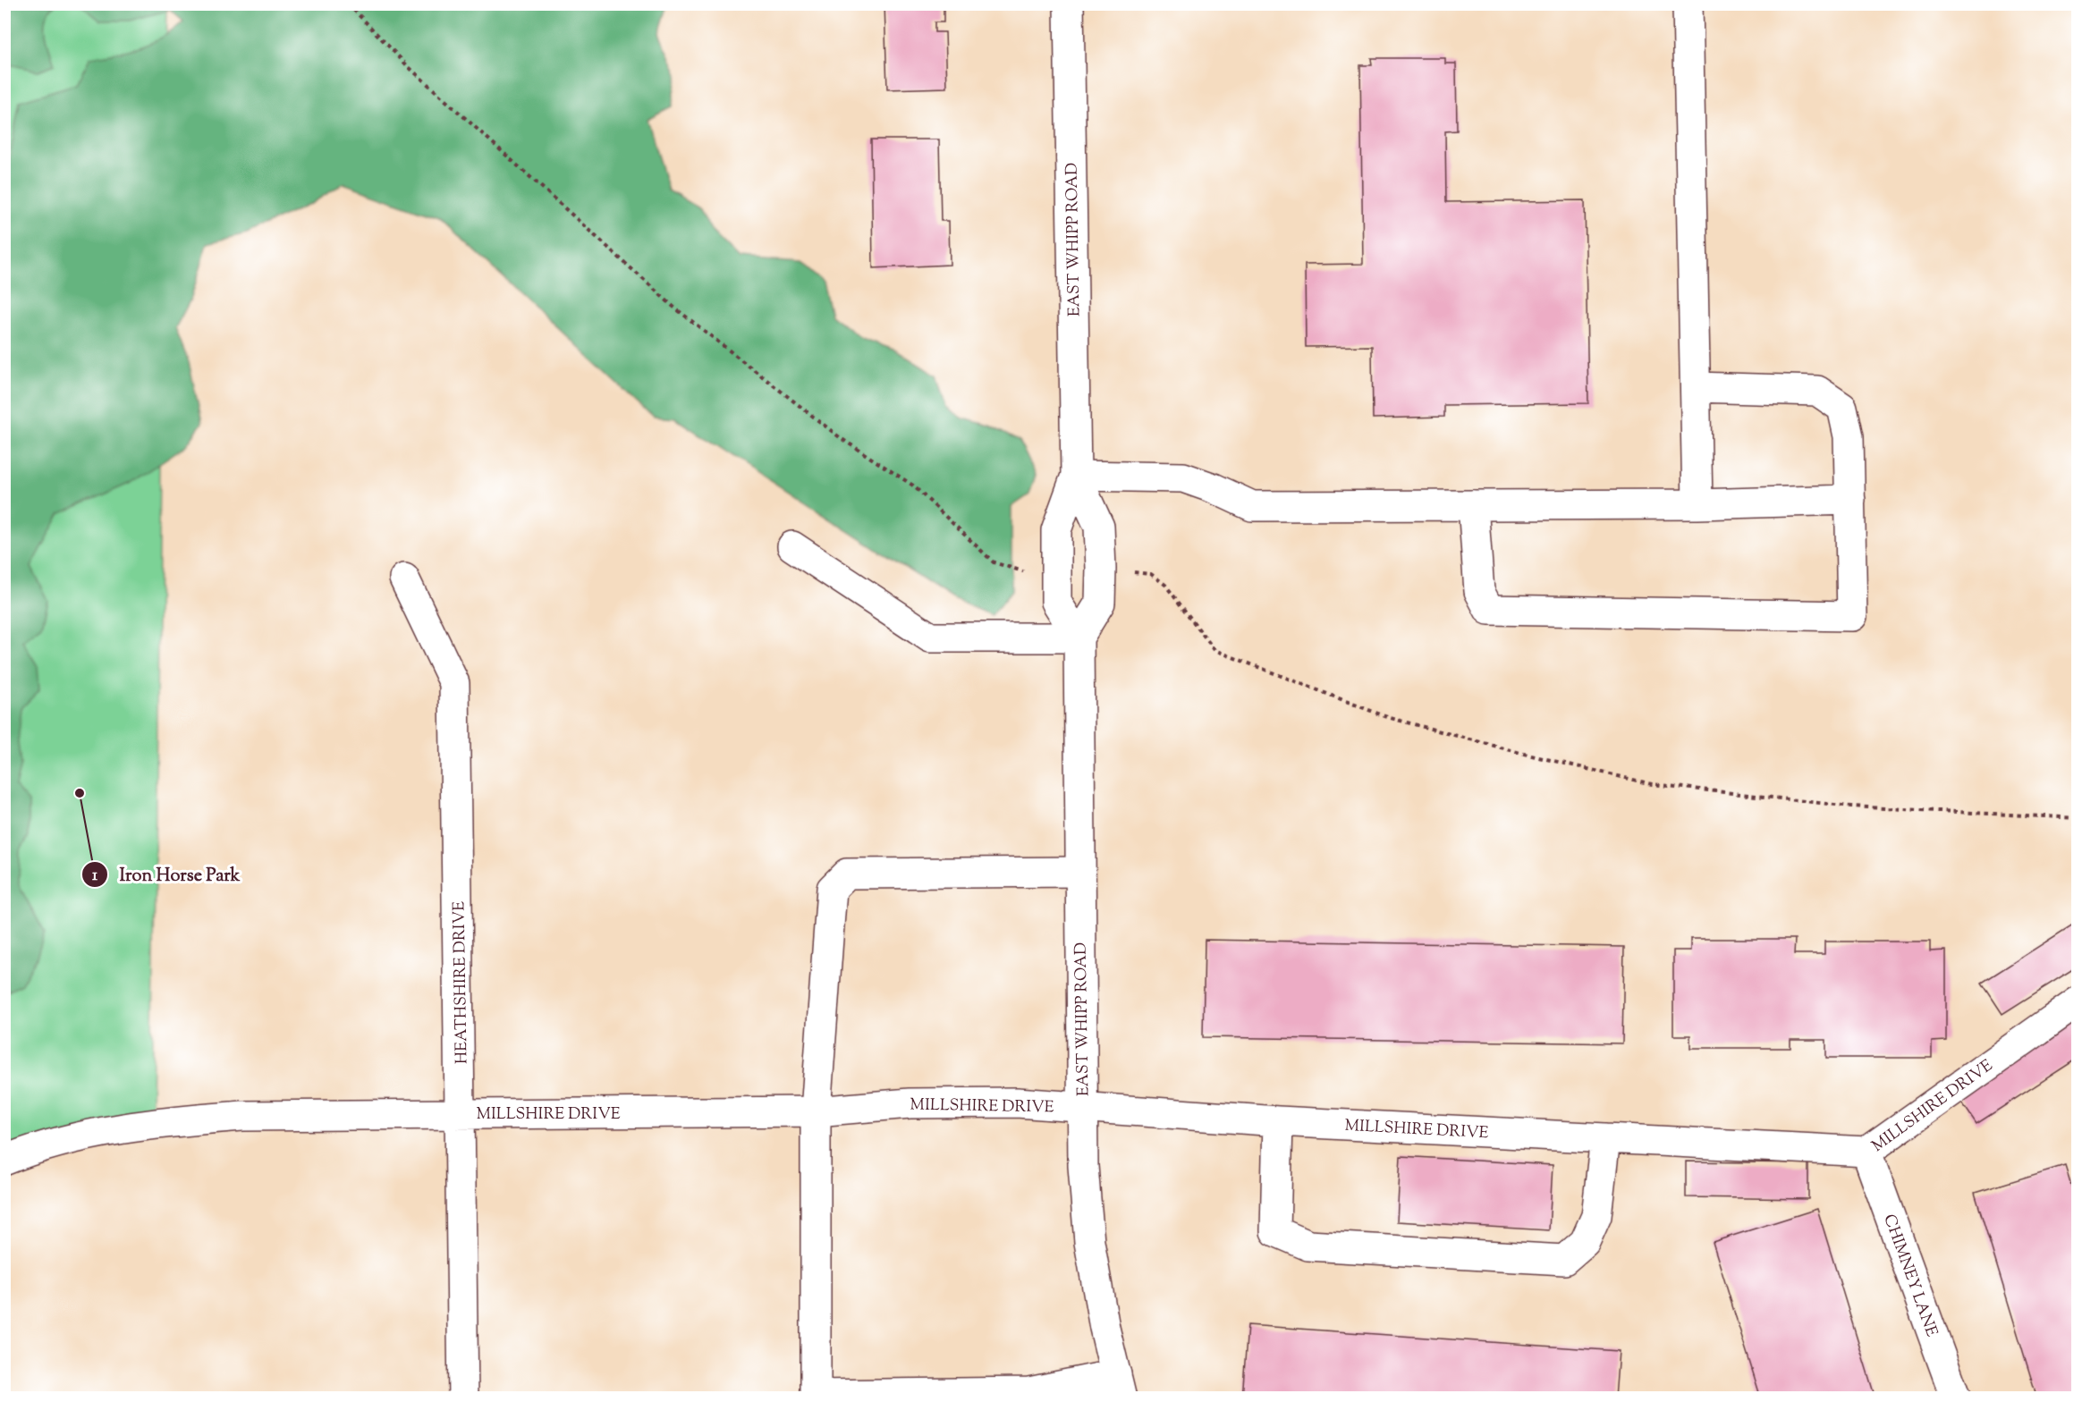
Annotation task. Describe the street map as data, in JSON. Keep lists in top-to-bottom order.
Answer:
{
  "streets": {
    "street": [
      "EAST WHIPP ROAD",
      "HEATHSHIRE DRIVE",
      "MILLSHIRE DRIVE",
      "CHIMNEY LANE"
    ]
  },
  "crossings": [
    ["EAST WHIPP ROAD", "MILLSHIRE DRIVE"],
    ["HEATHSHIRE DRIVE", "MILLSHIRE DRIVE"],
    ["MILLSHIRE DRIVE", "CHIMNEY LANE"]
  ],
  "places": ["Iron Horse Park"]
}
